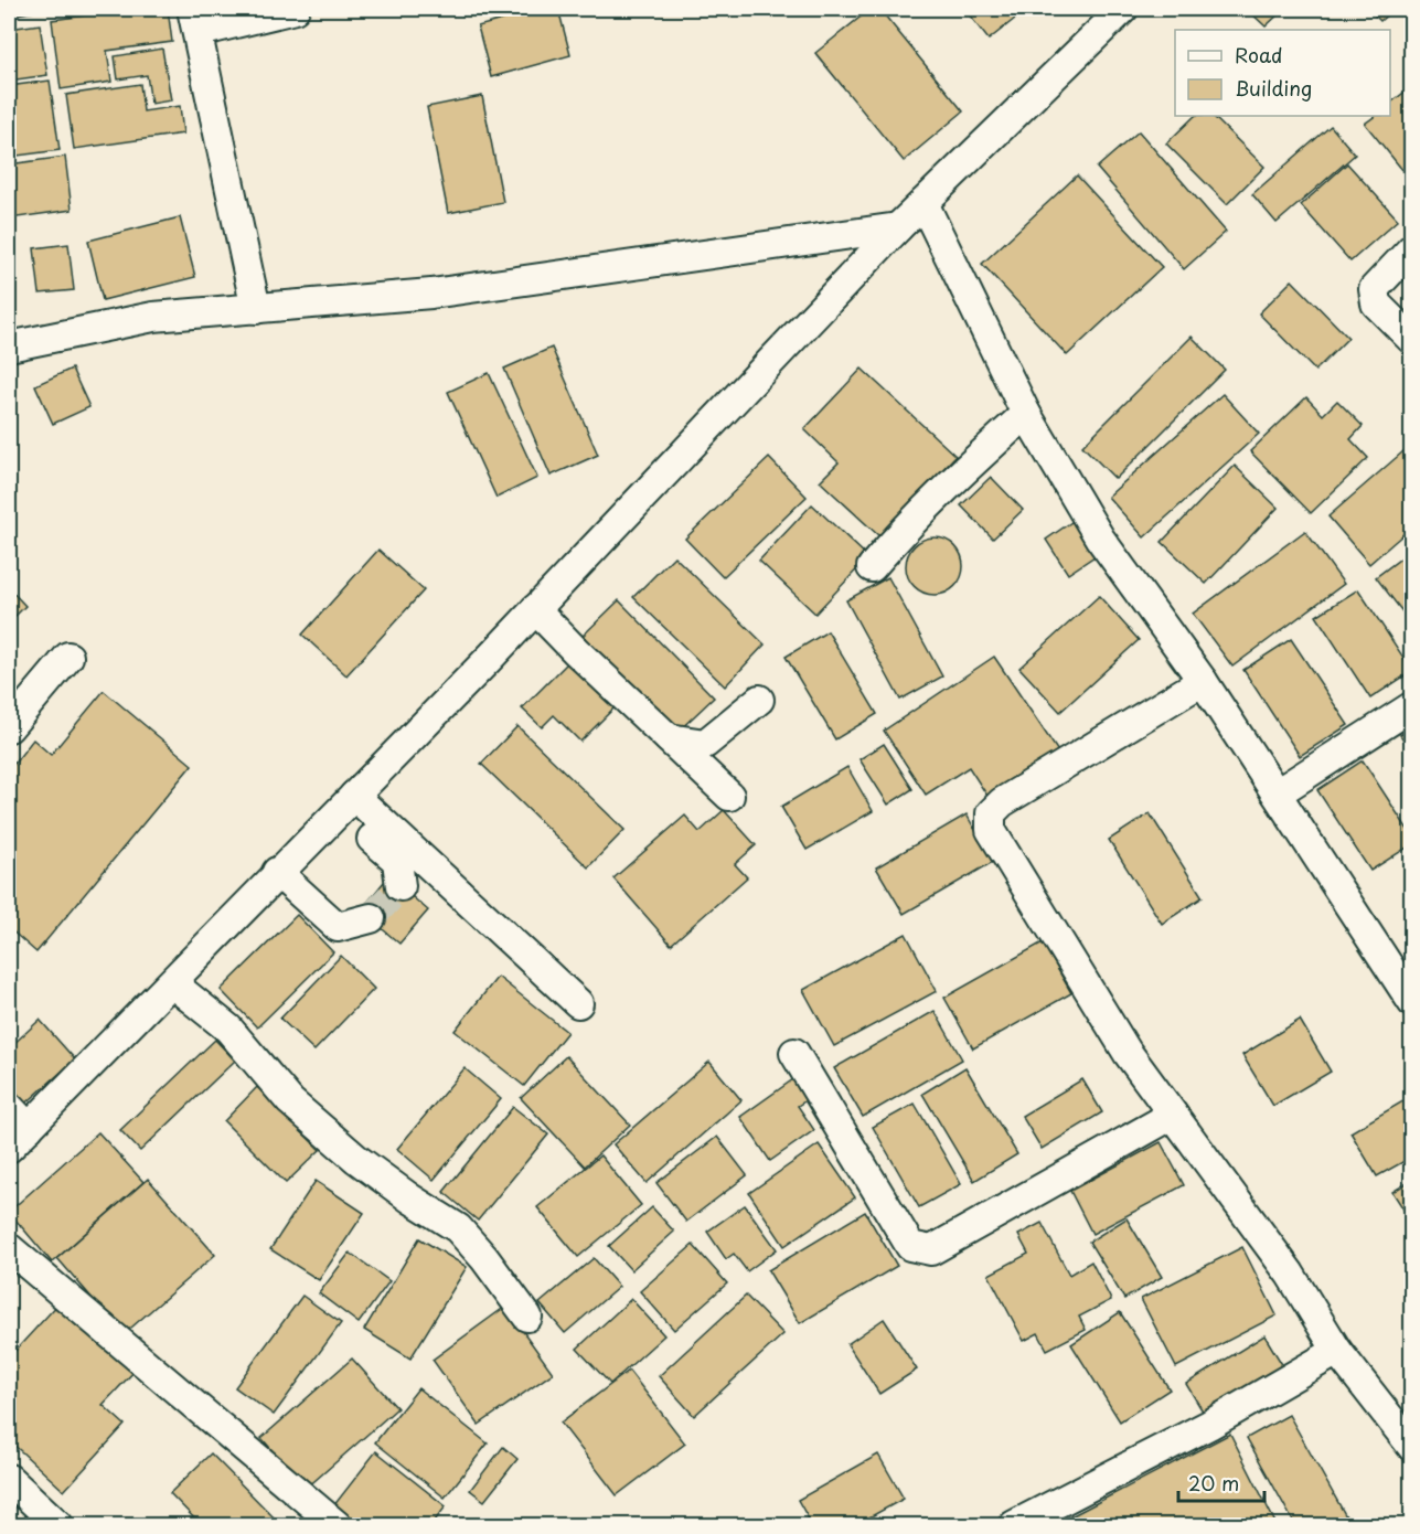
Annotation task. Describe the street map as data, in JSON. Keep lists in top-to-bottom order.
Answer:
{
  "legend": ["Road", "Building"],
  "scale_bar": "20 m"
}
